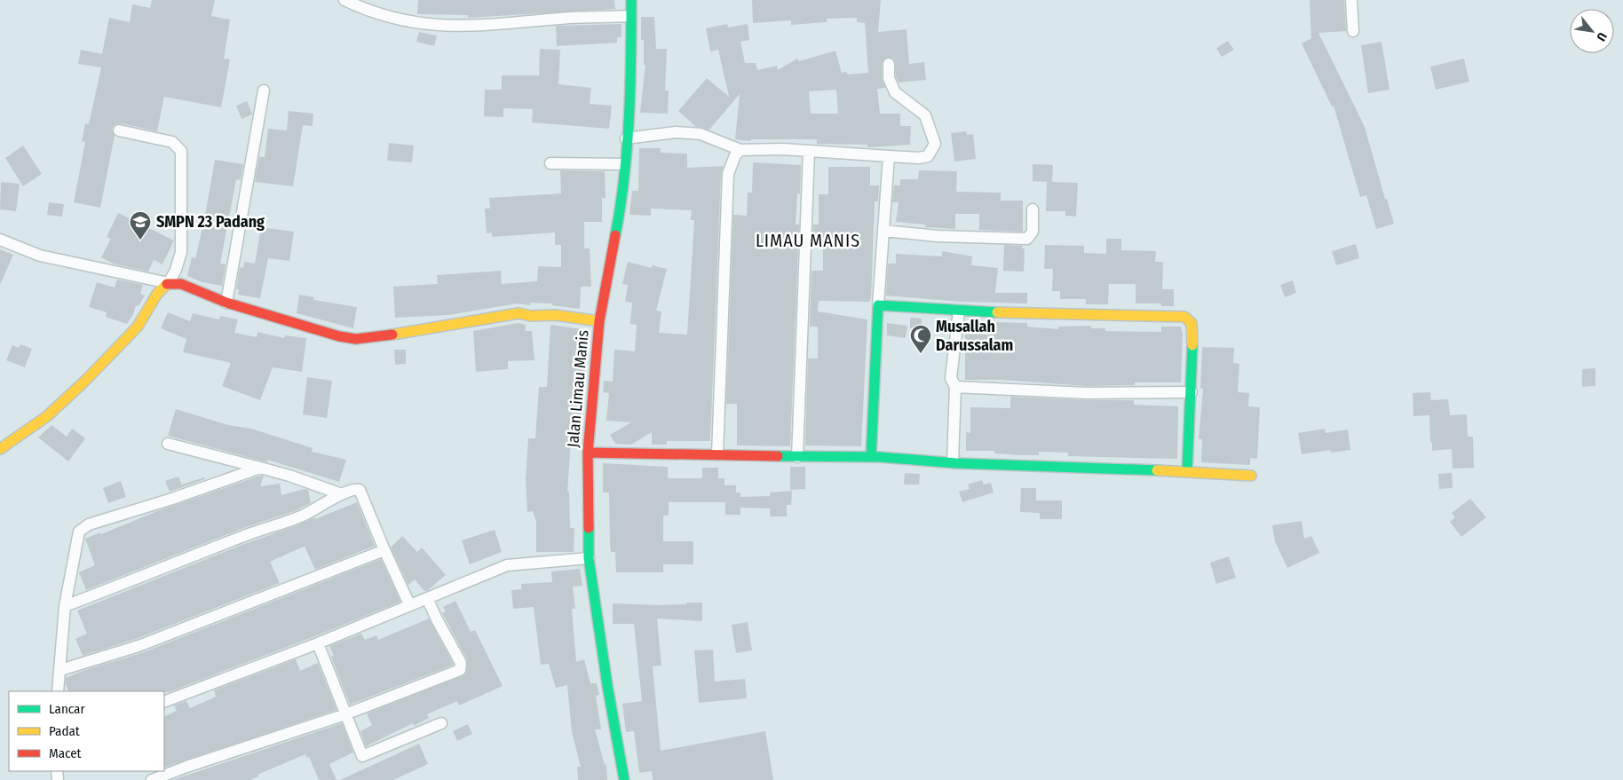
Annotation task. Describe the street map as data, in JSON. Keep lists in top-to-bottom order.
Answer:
{
  "streets": {
    "street": ["Jalan Limau Manis"]
  },
  "districts": ["LIMAU MANIS"],
  "places": {
    "school or university": ["SMPN 23 Padang"],
    "mosque": ["Musallah Darussalam"]
  },
  "legend": ["Lancar", "Padat", "Macet"],
  "north": "bottom right"
}
